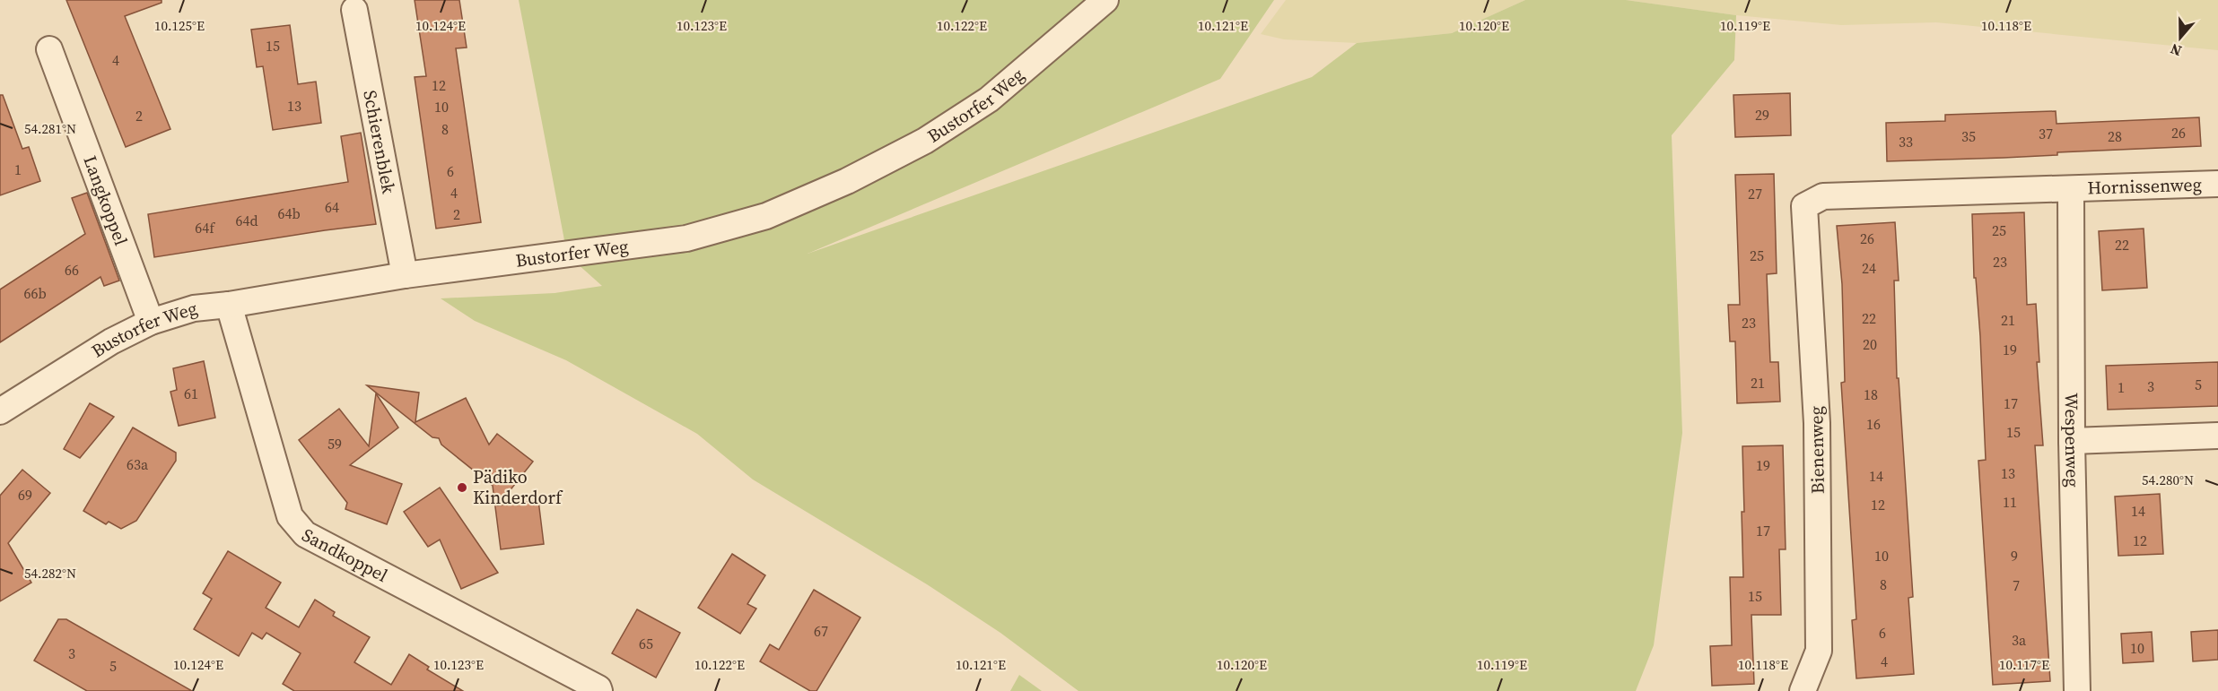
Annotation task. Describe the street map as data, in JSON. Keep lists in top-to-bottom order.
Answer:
{
  "streets": {
    "street": [
      "Bustorfer Weg",
      "Schierenblek",
      "Hornissenweg",
      "Langkoppel",
      "Wespenweg",
      "Bienenweg",
      "Sandkoppel"
    ]
  },
  "crossings": [
    ["Bustorfer Weg", "Schierenblek"],
    ["Bustorfer Weg", "Langkoppel"],
    ["Bustorfer Weg", "Sandkoppel"],
    ["Hornissenweg", "Wespenweg"],
    ["Hornissenweg", "Bienenweg"]
  ],
  "places": ["Pädiko Kinderdorf"],
  "house_numbers": [
    "15",
    "4",
    "12",
    "13",
    "10",
    "29",
    "2",
    "8",
    "26",
    "37",
    "35",
    "28",
    "33",
    "1",
    "6",
    "4",
    "27",
    "64",
    "64b",
    "2",
    "64d",
    "64f",
    "25",
    "26",
    "22",
    "25",
    "23",
    "24",
    "66",
    "66b",
    "22",
    "21",
    "23",
    "20",
    "19",
    "21",
    "5",
    "3",
    "1",
    "61",
    "18",
    "17",
    "16",
    "15",
    "59",
    "63a",
    "19",
    "13",
    "14",
    "69",
    "11",
    "12",
    "14",
    "17",
    "12",
    "10",
    "9",
    "8",
    "7",
    "15",
    "67",
    "6",
    "3a",
    "65",
    "10",
    "3",
    "4",
    "5"
  ],
  "north": "bottom",
  "coordinates": [
    "10.125°E",
    "10.124°E",
    "10.123°E",
    "10.122°E",
    "10.121°E",
    "10.120°E",
    "10.118°E",
    "10.119°E",
    "54.281°N",
    "54.280°N",
    "54.282°N",
    "10.117°E"
  ]
}
